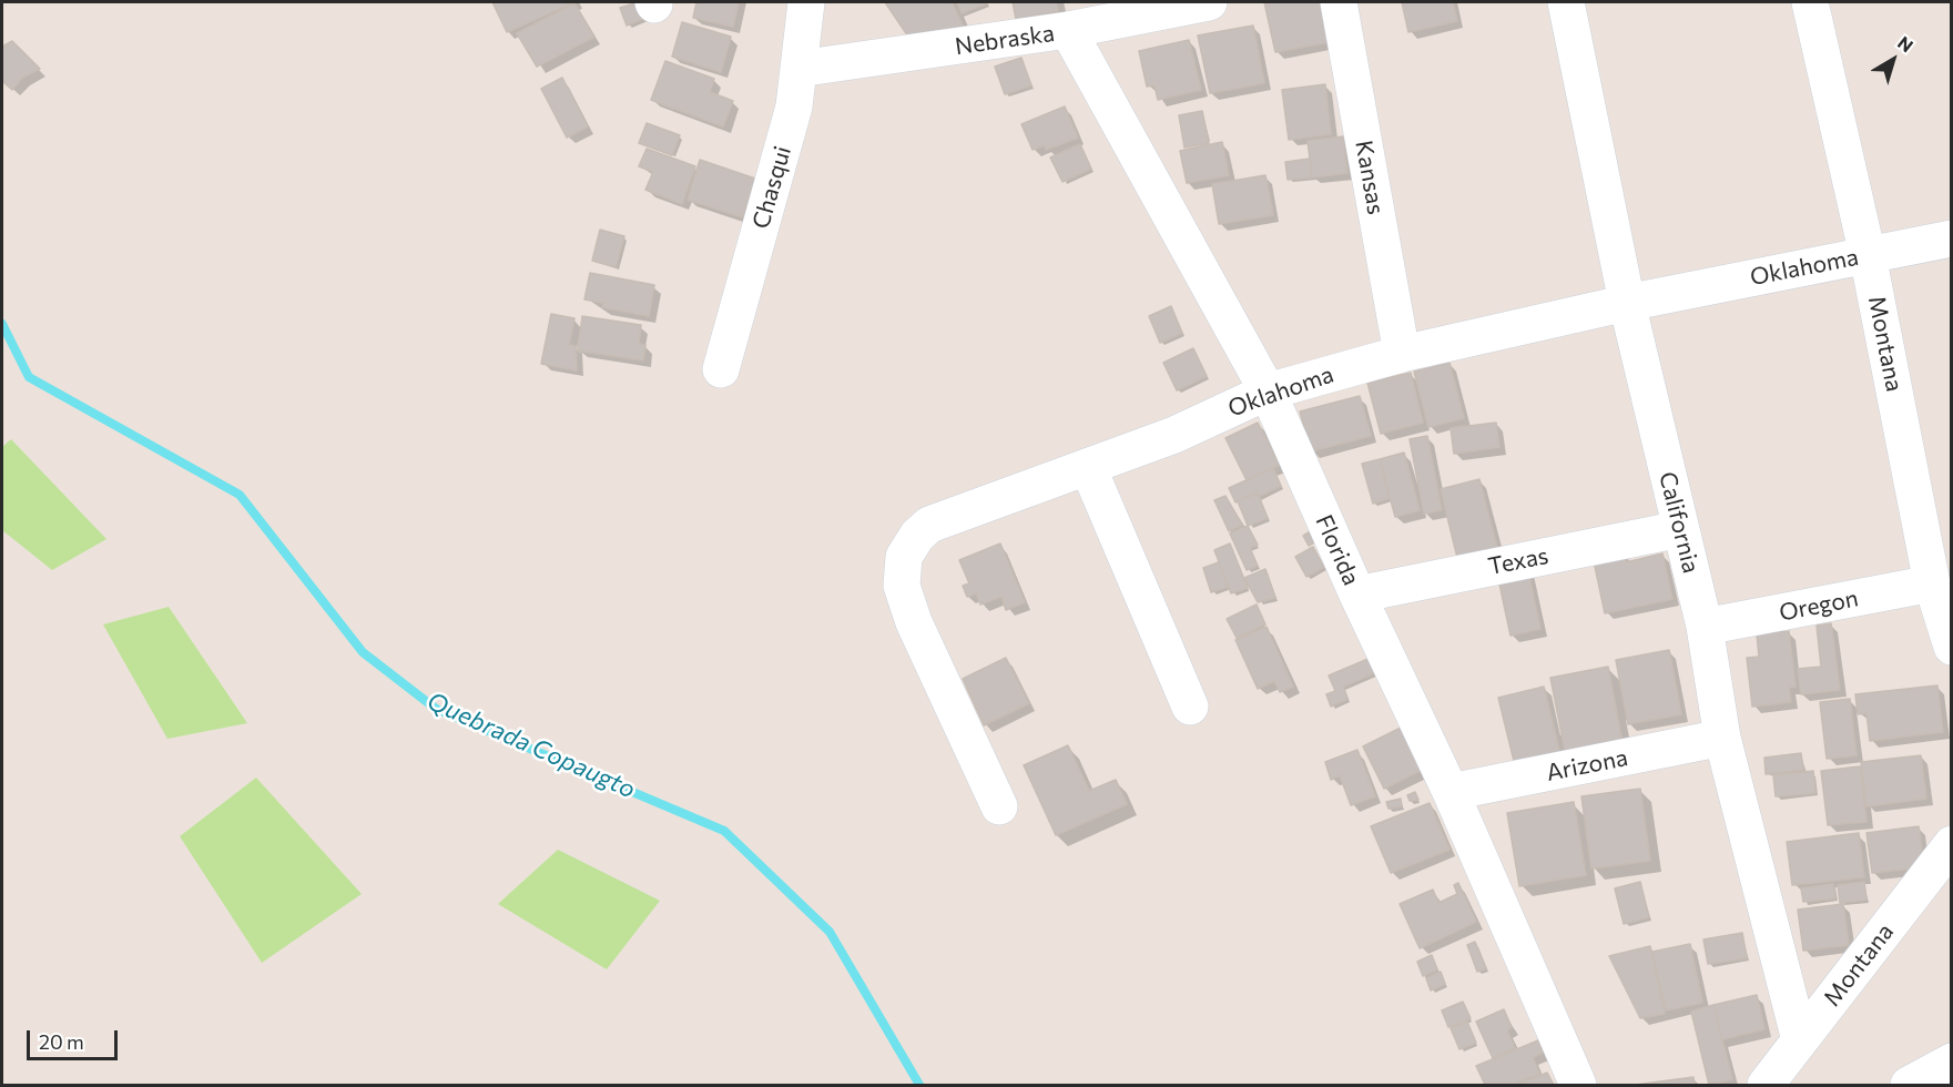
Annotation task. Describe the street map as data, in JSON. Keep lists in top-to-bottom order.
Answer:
{
  "streets": {
    "street": [
      "Nebraska",
      "Kansas",
      "Chasqui",
      "Oklahoma",
      "Montana",
      "California",
      "Florida",
      "Texas",
      "Oregon",
      "Arizona"
    ]
  },
  "crossings": [
    ["Nebraska", "Chasqui"],
    ["Nebraska", "Florida"],
    ["Kansas", "Oklahoma"],
    ["Oklahoma", "Montana"],
    ["Oklahoma", "California"],
    ["Oklahoma", "Florida"],
    ["Montana", "California"],
    ["Montana", "Oregon"],
    ["California", "Texas"],
    ["California", "Oregon"],
    ["California", "Arizona"],
    ["Florida", "Texas"],
    ["Florida", "Arizona"]
  ],
  "water": ["Quebrada Copaugto"],
  "scale_bar": "20 m",
  "north": "top right"
}
